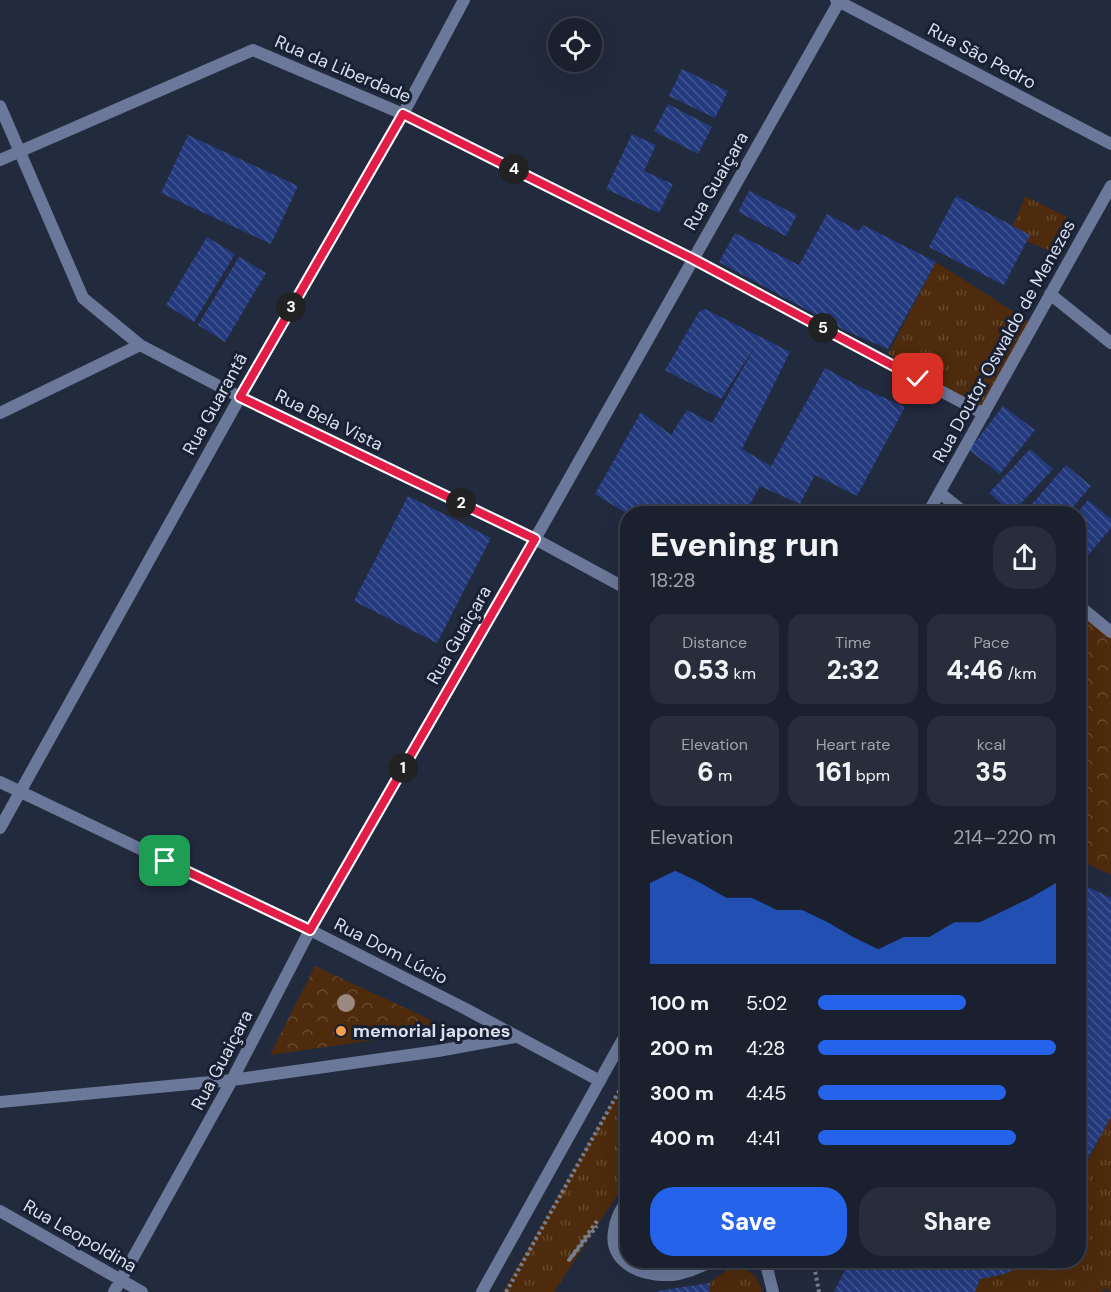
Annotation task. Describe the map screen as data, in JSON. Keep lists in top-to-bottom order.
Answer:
{
  "streets": {
    "street": [
      "Rua São Pedro",
      "Rua da Liberdade",
      "Rua Guaiçara",
      "Rua Doutor Oswaldo de Menezes",
      "Rua Guarantã",
      "Rua Bela Vista",
      "Rua Dom Lúcio",
      "Rua Leopoldina"
    ]
  },
  "crossings": [
    ["Rua São Pedro", "Rua Guaiçara"],
    ["Rua da Liberdade", "Rua Guaiçara"],
    ["Rua da Liberdade", "Rua Doutor Oswaldo de Menezes"],
    ["Rua da Liberdade", "Rua Guarantã"],
    ["Rua da Liberdade", "Rua Bela Vista"],
    ["Rua Guaiçara", "Rua Bela Vista"],
    ["Rua Guaiçara", "Rua Dom Lúcio"],
    ["Rua Guaiçara", "Rua Leopoldina"],
    ["Rua Guarantã", "Rua Bela Vista"],
    ["Rua Guarantã", "Rua Dom Lúcio"]
  ],
  "places": ["memorial japones"],
  "page": {
    "pins": [
      "4",
      "3",
      "5",
      "2",
      "1"
    ],
    "heading": ["Evening run", "18:28"],
    "stats": [
      ["Distance", "0.53 km"],
      ["Time", "2:32"],
      ["Pace", "4:46 /km"],
      ["Elevation", "6 m"],
      ["Heart rate", "161 bpm"],
      ["kcal", "35"]
    ],
    "chart": ["Elevation", "214–220 m"],
    "list": [
      {
        "name": "100 m",
        "note": "5:02"
      },
      {
        "name": "200 m",
        "note": "4:28"
      },
      {
        "name": "300 m",
        "note": "4:45"
      },
      {
        "name": "400 m",
        "note": "4:41"
      }
    ],
    "buttons": ["Save", "Share"]
  }
}
